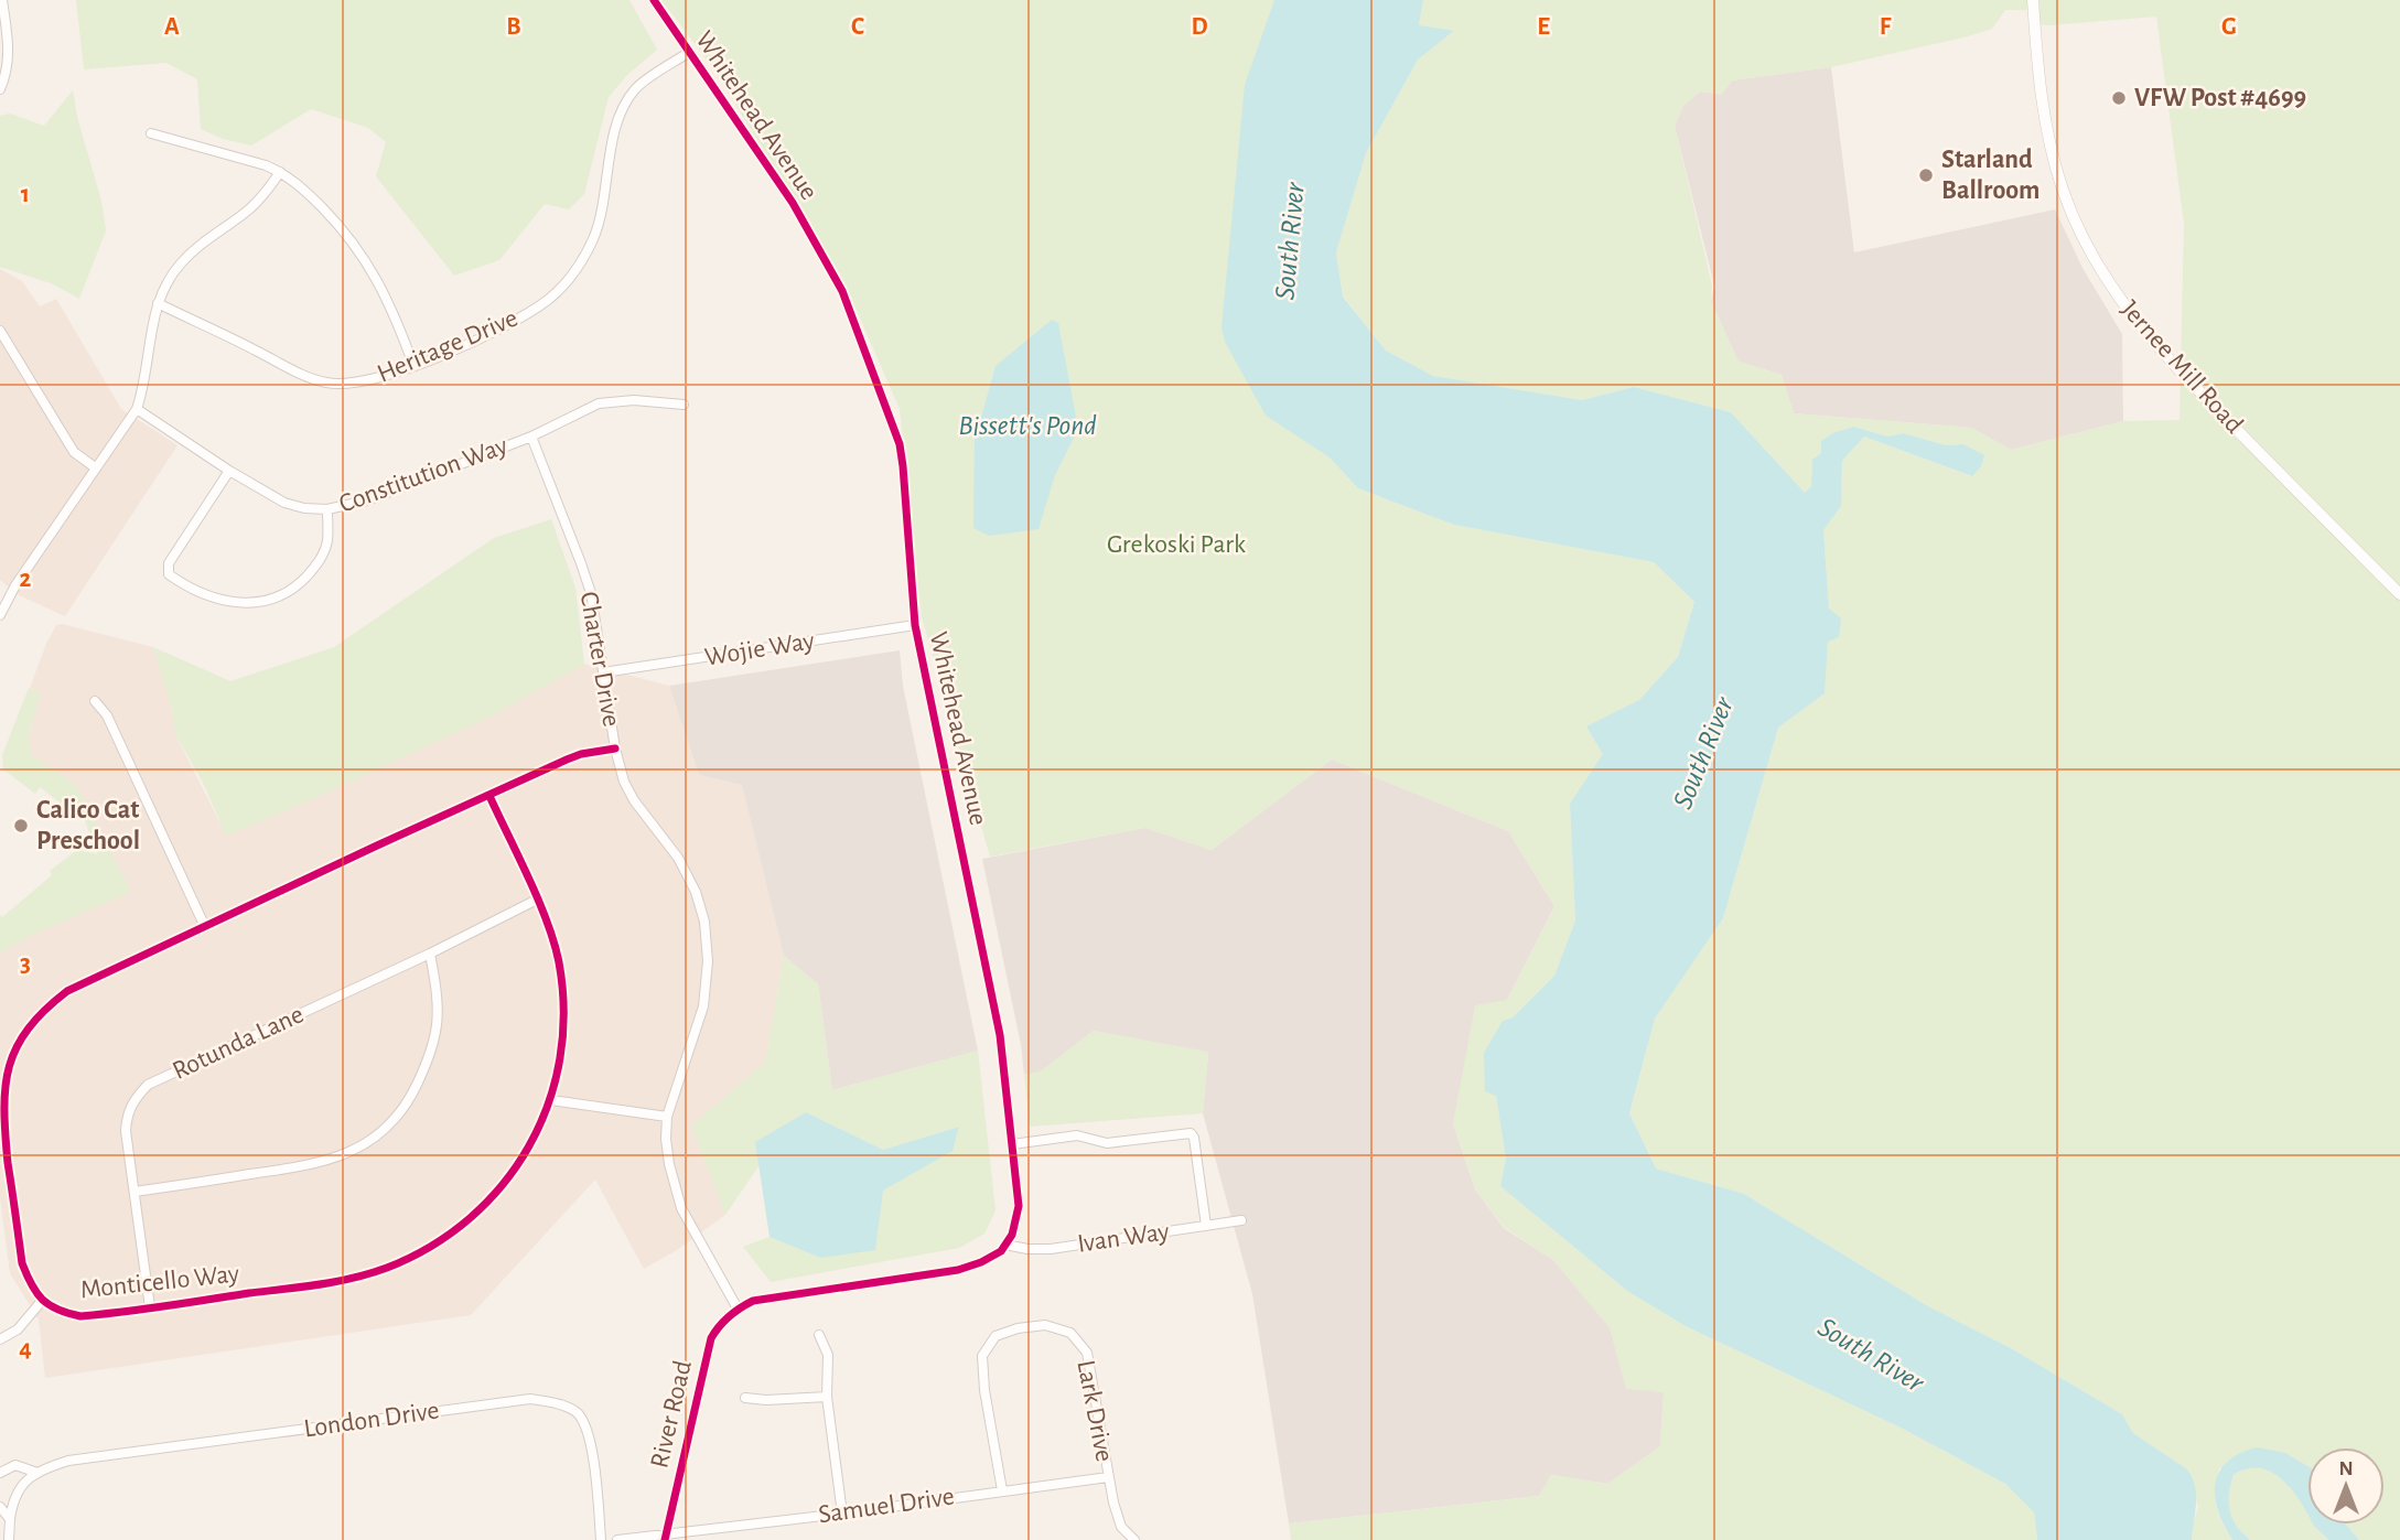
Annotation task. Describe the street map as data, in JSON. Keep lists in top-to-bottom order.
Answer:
{
  "streets": {
    "street": [
      "Whitehead Avenue",
      "Heritage Drive",
      "Jernee Mill Road",
      "Constitution Way",
      "Wojie Way",
      "Charter Drive",
      "Rotunda Lane",
      "Ivan Way",
      "Monticello Way",
      "Lark Drive",
      "River Road",
      "London Drive",
      "Samuel Drive"
    ]
  },
  "crossings": [
    ["Whitehead Avenue", "Heritage Drive"],
    ["Whitehead Avenue", "Wojie Way"],
    ["Whitehead Avenue", "Ivan Way"],
    ["Constitution Way", "Charter Drive"],
    ["Wojie Way", "Charter Drive"],
    ["Charter Drive", "Monticello Way"],
    ["Charter Drive", "River Road"],
    ["Rotunda Lane", "Monticello Way"],
    ["Lark Drive", "Samuel Drive"],
    ["River Road", "Samuel Drive"]
  ],
  "water": ["South River", "Bissett's Pond"],
  "parks": ["Grekoski Park"],
  "places": ["VFW Post #4699", "Starland Ballroom", "Calico Cat Preschool"],
  "north": "top",
  "grid": {
    "columns": [
      "A",
      "B",
      "C",
      "D",
      "E",
      "F",
      "G"
    ],
    "rows": [
      "1",
      "2",
      "3",
      "4"
    ]
  }
}
